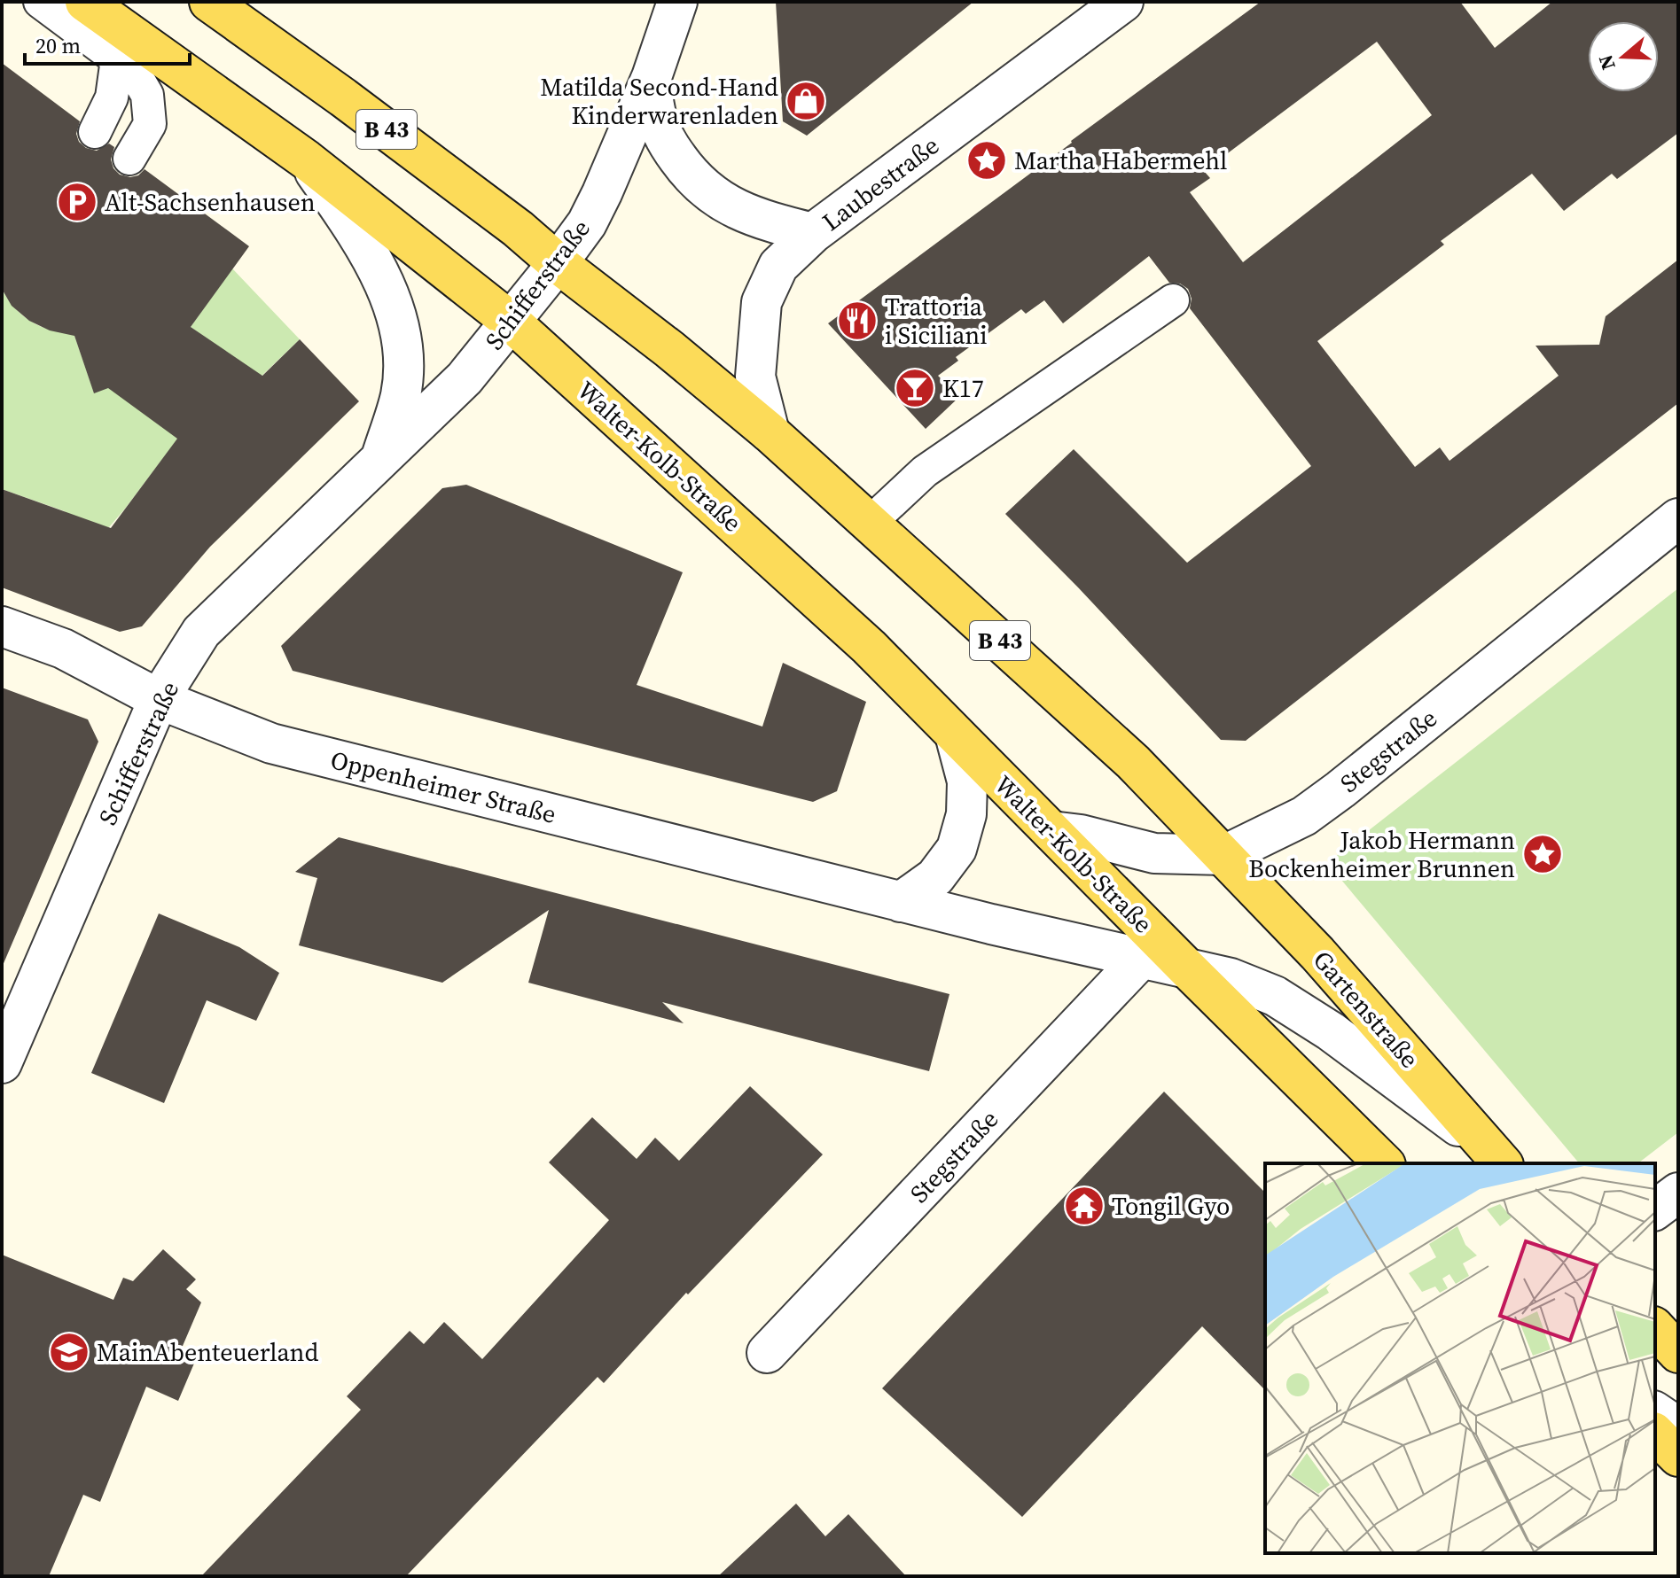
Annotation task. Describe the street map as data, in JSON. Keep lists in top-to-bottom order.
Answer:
{
  "streets": {
    "main road": ["B 43", "Walter-Kolb-Straße", "Gartenstraße"],
    "street": [
      "Laubestraße",
      "Schifferstraße",
      "Stegstraße",
      "Oppenheimer Straße"
    ]
  },
  "crossings": [
    ["B 43", "Laubestraße"],
    ["B 43", "Schifferstraße"],
    ["B 43", "Stegstraße"],
    ["B 43", "Gartenstraße"],
    ["Laubestraße", "Schifferstraße"],
    ["Schifferstraße", "Walter-Kolb-Straße"],
    ["Schifferstraße", "Oppenheimer Straße"],
    ["Walter-Kolb-Straße", "Stegstraße"],
    ["Walter-Kolb-Straße", "Oppenheimer Straße"],
    ["Stegstraße", "Oppenheimer Straße"],
    ["Stegstraße", "Gartenstraße"],
    ["Oppenheimer Straße", "Gartenstraße"]
  ],
  "places": {
    "shop": ["Matilda Second-Hand Kinderwarenladen"],
    "place": ["Martha Habermehl", "Jakob Hermann Bockenheimer Brunnen"],
    "parking": ["Alt-Sachsenhausen"],
    "restaurant": ["Trattoria i Siciliani"],
    "bar": ["K17"],
    "temple": ["Tongil Gyo"],
    "school or university": ["MainAbenteuerland"]
  },
  "scale_bar": "20 m",
  "north": "left"
}
